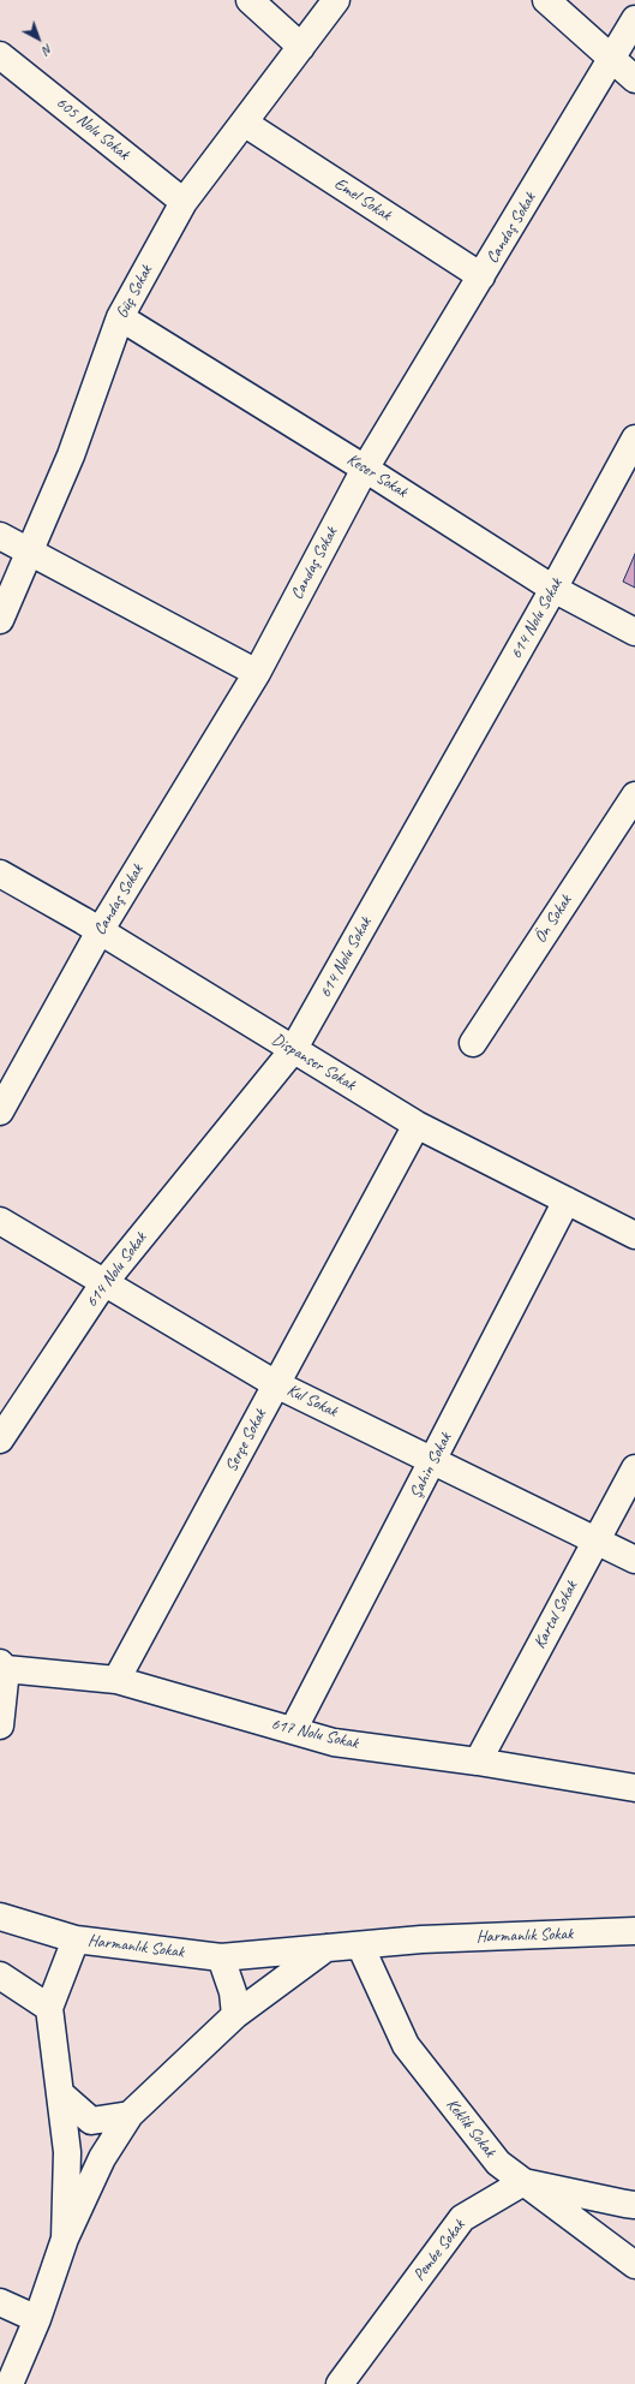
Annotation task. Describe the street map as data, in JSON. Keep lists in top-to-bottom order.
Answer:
{
  "streets": {
    "street": [
      "605 Nolu Sokak",
      "Emel Sokak",
      "Candaş Sokak",
      "Güç Sokak",
      "Keser Sokak",
      "614 Nolu Sokak",
      "Ön Sokak",
      "Dispanser Sokak",
      "Kul Sokak",
      "Serçe Sokak",
      "Şahin Sokak",
      "Kartal Sokak",
      "617 Nolu Sokak",
      "Harmanlık Sokak",
      "Keklik Sokak",
      "Pembe Sokak"
    ]
  },
  "crossings": [
    ["605 Nolu Sokak", "Güç Sokak"],
    ["Emel Sokak", "Candaş Sokak"],
    ["Emel Sokak", "Güç Sokak"],
    ["Candaş Sokak", "Keser Sokak"],
    ["Candaş Sokak", "Dispanser Sokak"],
    ["Güç Sokak", "Keser Sokak"],
    ["Keser Sokak", "614 Nolu Sokak"],
    ["614 Nolu Sokak", "Dispanser Sokak"],
    ["614 Nolu Sokak", "Kul Sokak"],
    ["Dispanser Sokak", "Serçe Sokak"],
    ["Dispanser Sokak", "Şahin Sokak"],
    ["Kul Sokak", "Serçe Sokak"],
    ["Kul Sokak", "Şahin Sokak"],
    ["Kul Sokak", "Kartal Sokak"],
    ["Serçe Sokak", "617 Nolu Sokak"],
    ["Şahin Sokak", "617 Nolu Sokak"],
    ["Kartal Sokak", "617 Nolu Sokak"],
    ["Harmanlık Sokak", "Keklik Sokak"],
    ["Keklik Sokak", "Pembe Sokak"]
  ],
  "north": "bottom right"
}
